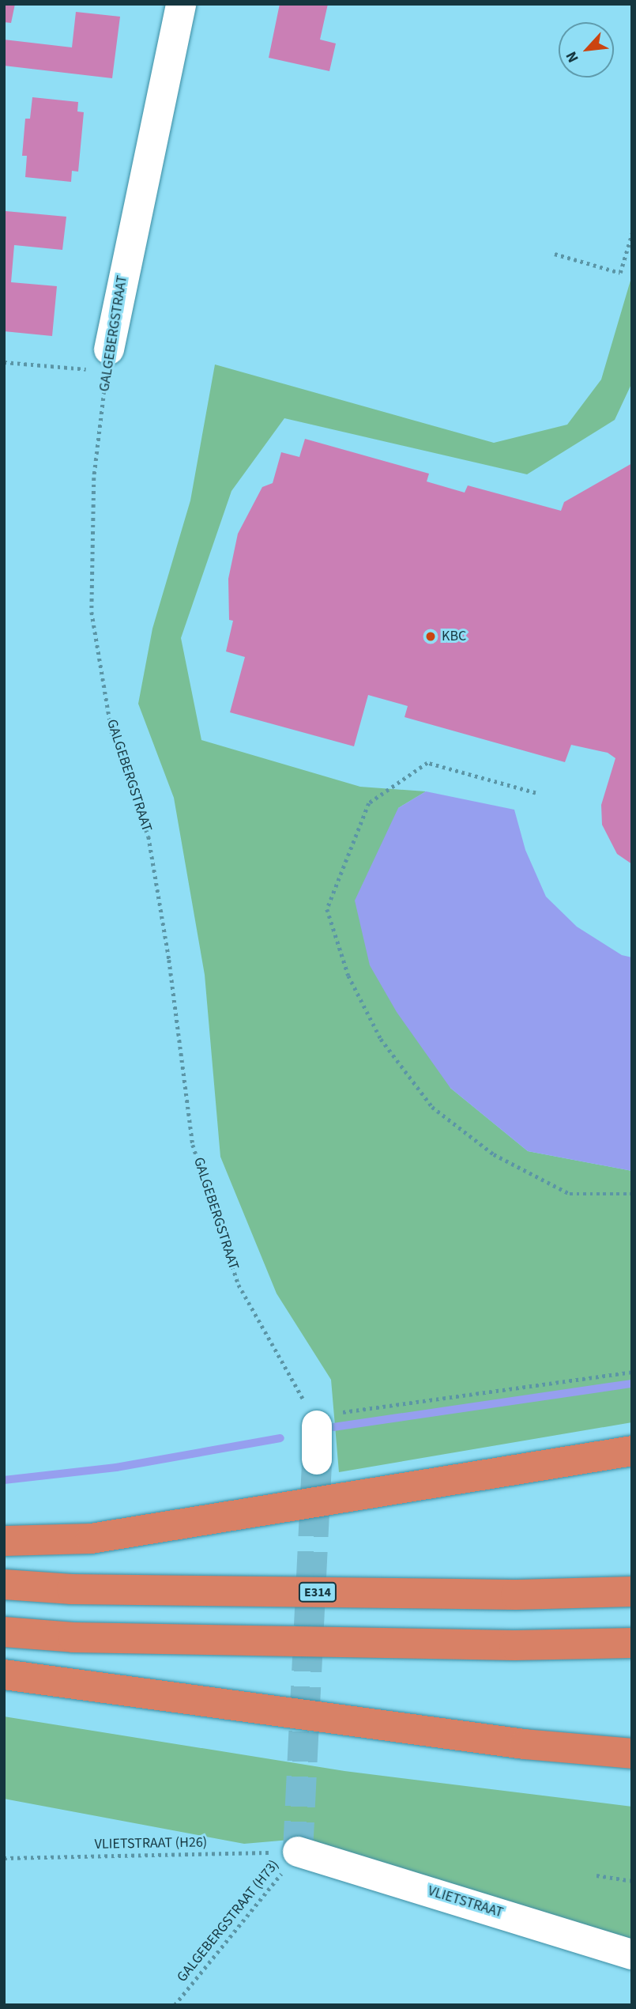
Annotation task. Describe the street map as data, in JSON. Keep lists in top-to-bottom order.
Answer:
{
  "streets": {
    "highway": ["E314"],
    "street": ["GALGEBERGSTRAAT", "VLIETSTRAAT"],
    "path": ["VLIETSTRAAT (H26)", "GALGEBERGSTRAAT (H73)"]
  },
  "crossings": [
    ["VLIETSTRAAT (H26)", "VLIETSTRAAT"],
    ["VLIETSTRAAT (H26)", "GALGEBERGSTRAAT (H73)"],
    ["VLIETSTRAAT", "GALGEBERGSTRAAT (H73)"]
  ],
  "places": ["KBC"],
  "north": "bottom left"
}
